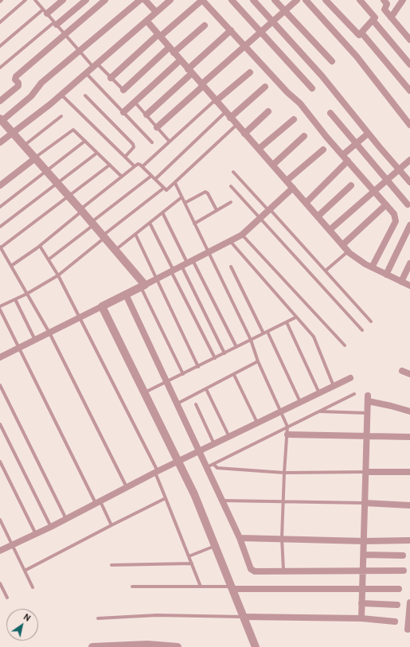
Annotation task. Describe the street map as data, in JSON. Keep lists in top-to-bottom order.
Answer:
{
  "north": "top right"
}
